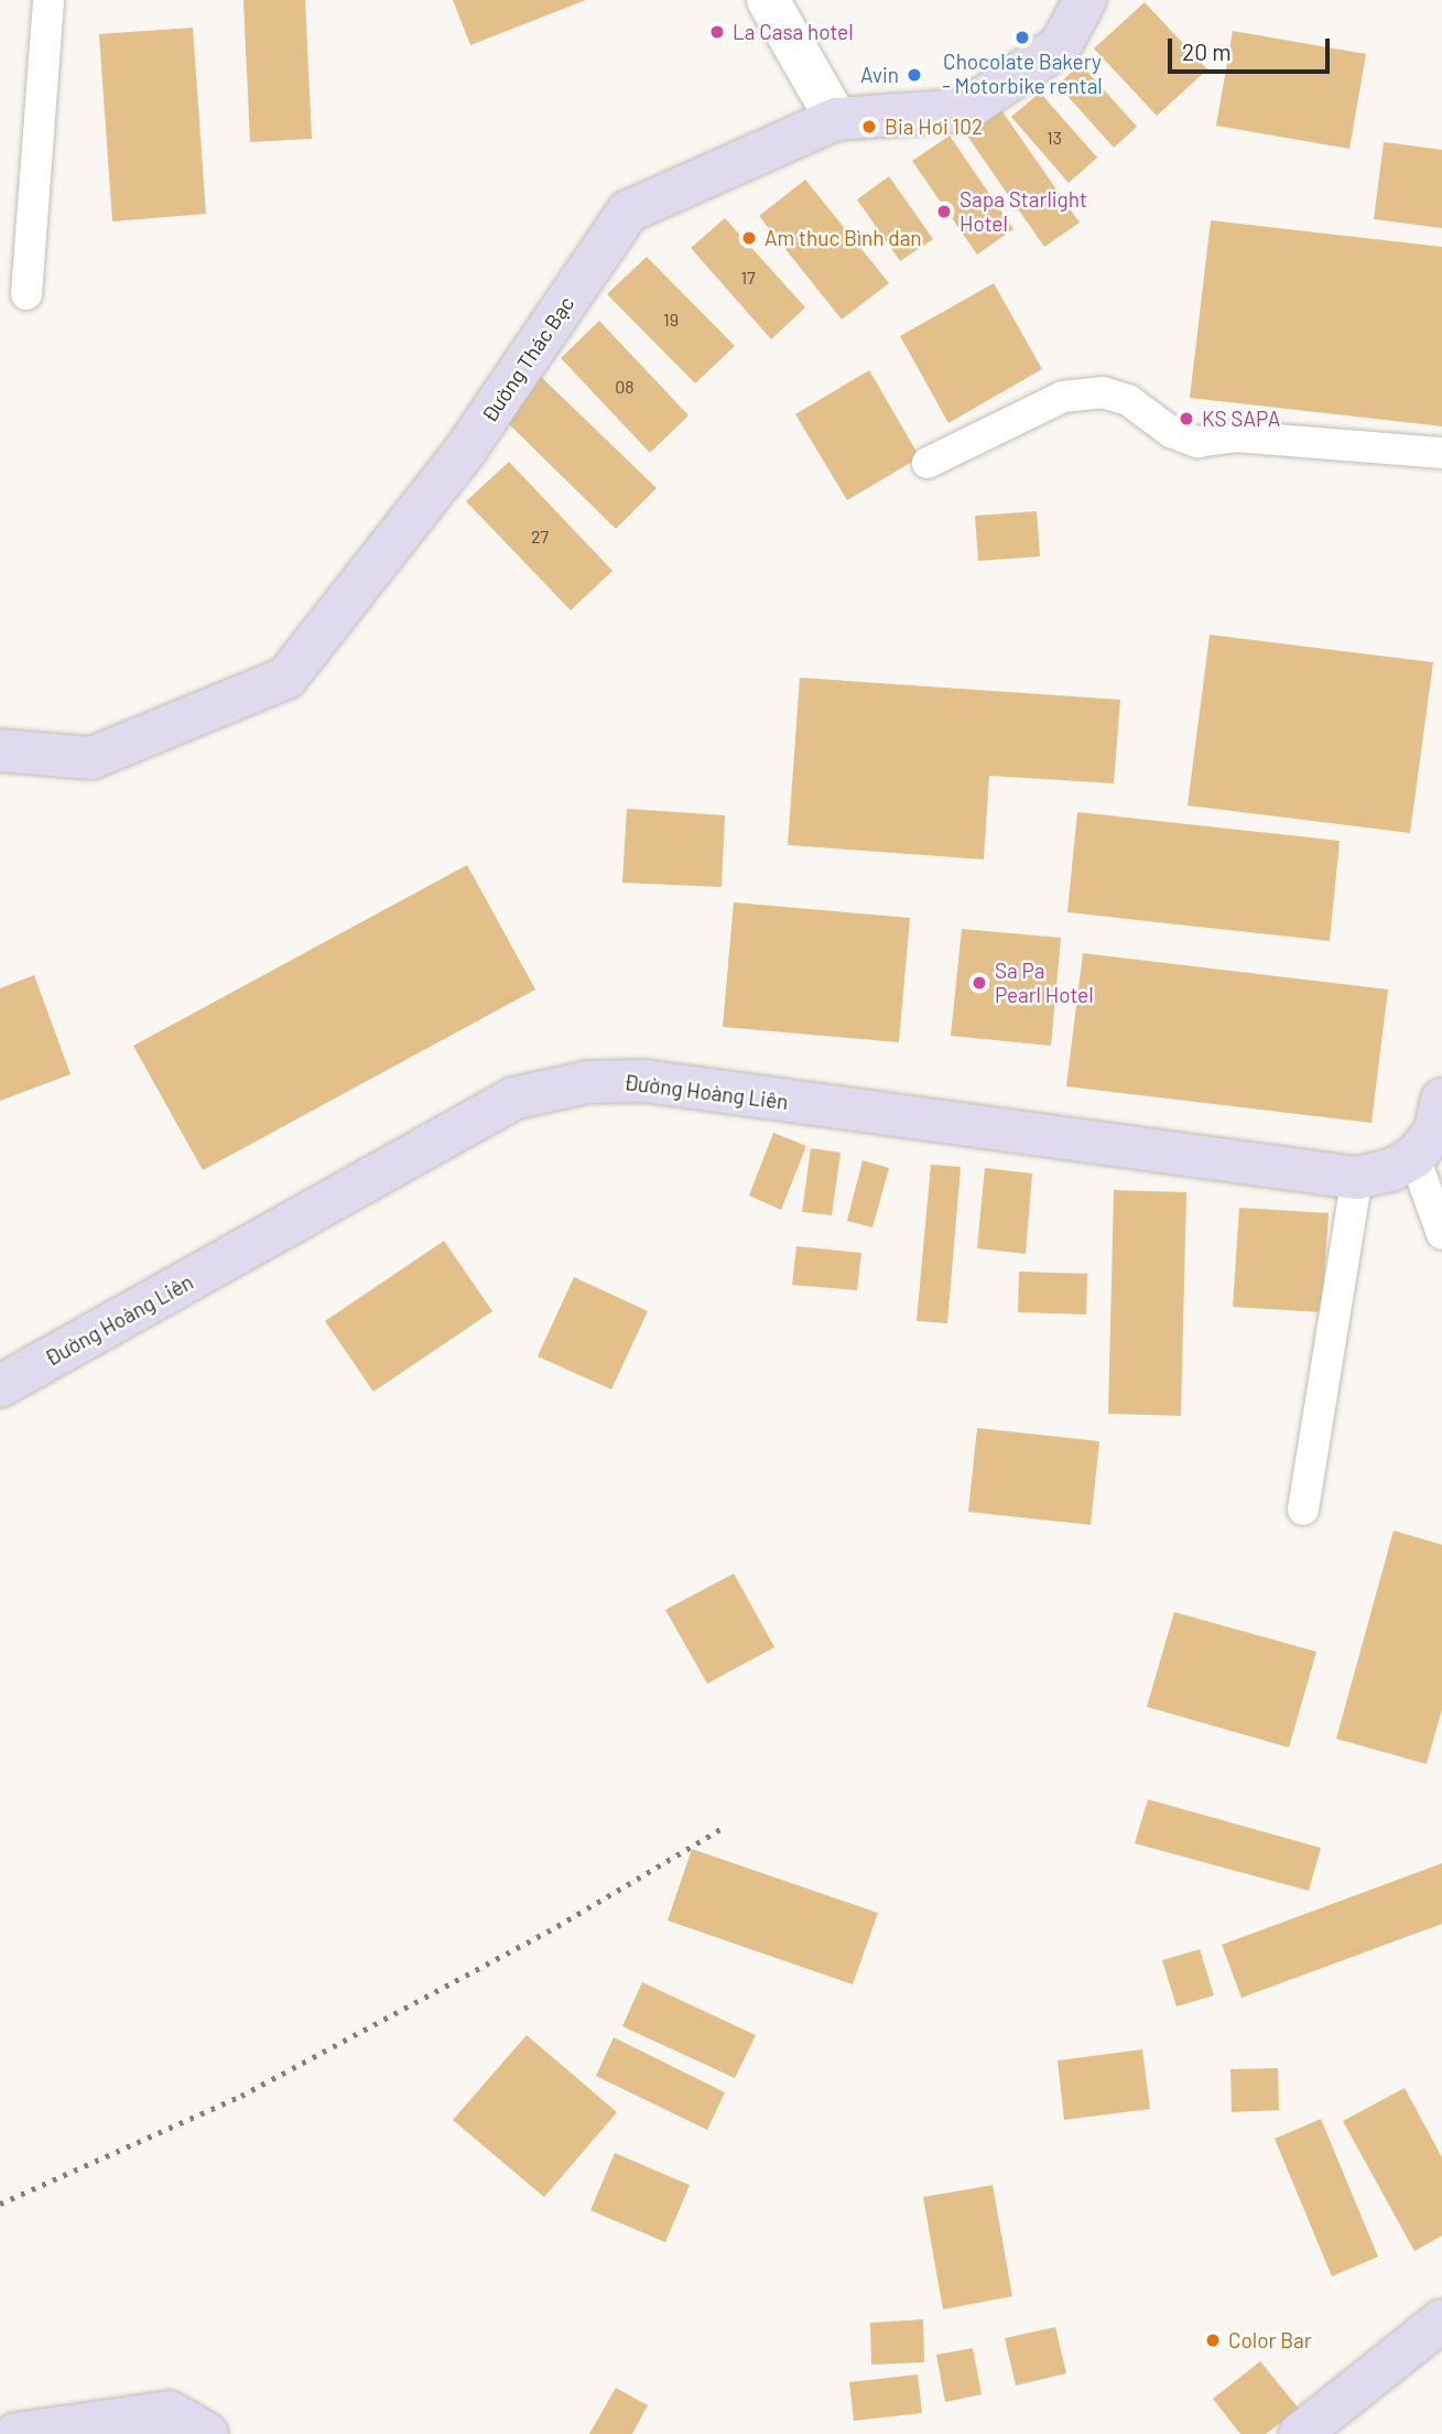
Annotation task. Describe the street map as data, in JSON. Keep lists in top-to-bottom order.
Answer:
{
  "streets": {
    "street": ["Đường Thác Bạc", "Đường Hoàng Liên"]
  },
  "places": [
    "La Casa hotel",
    "Chocolate Bakery - Motorbike rental",
    "Avin",
    "Bia Hơi 102",
    "Sapa Starlight Hotel",
    "Am thuc Bình dan",
    "KS SAPA",
    "Sa Pa Pearl Hotel",
    "Color Bar"
  ],
  "house_numbers": [
    "13",
    "17",
    "19",
    "08",
    "27"
  ],
  "scale_bar": "20 m"
}
